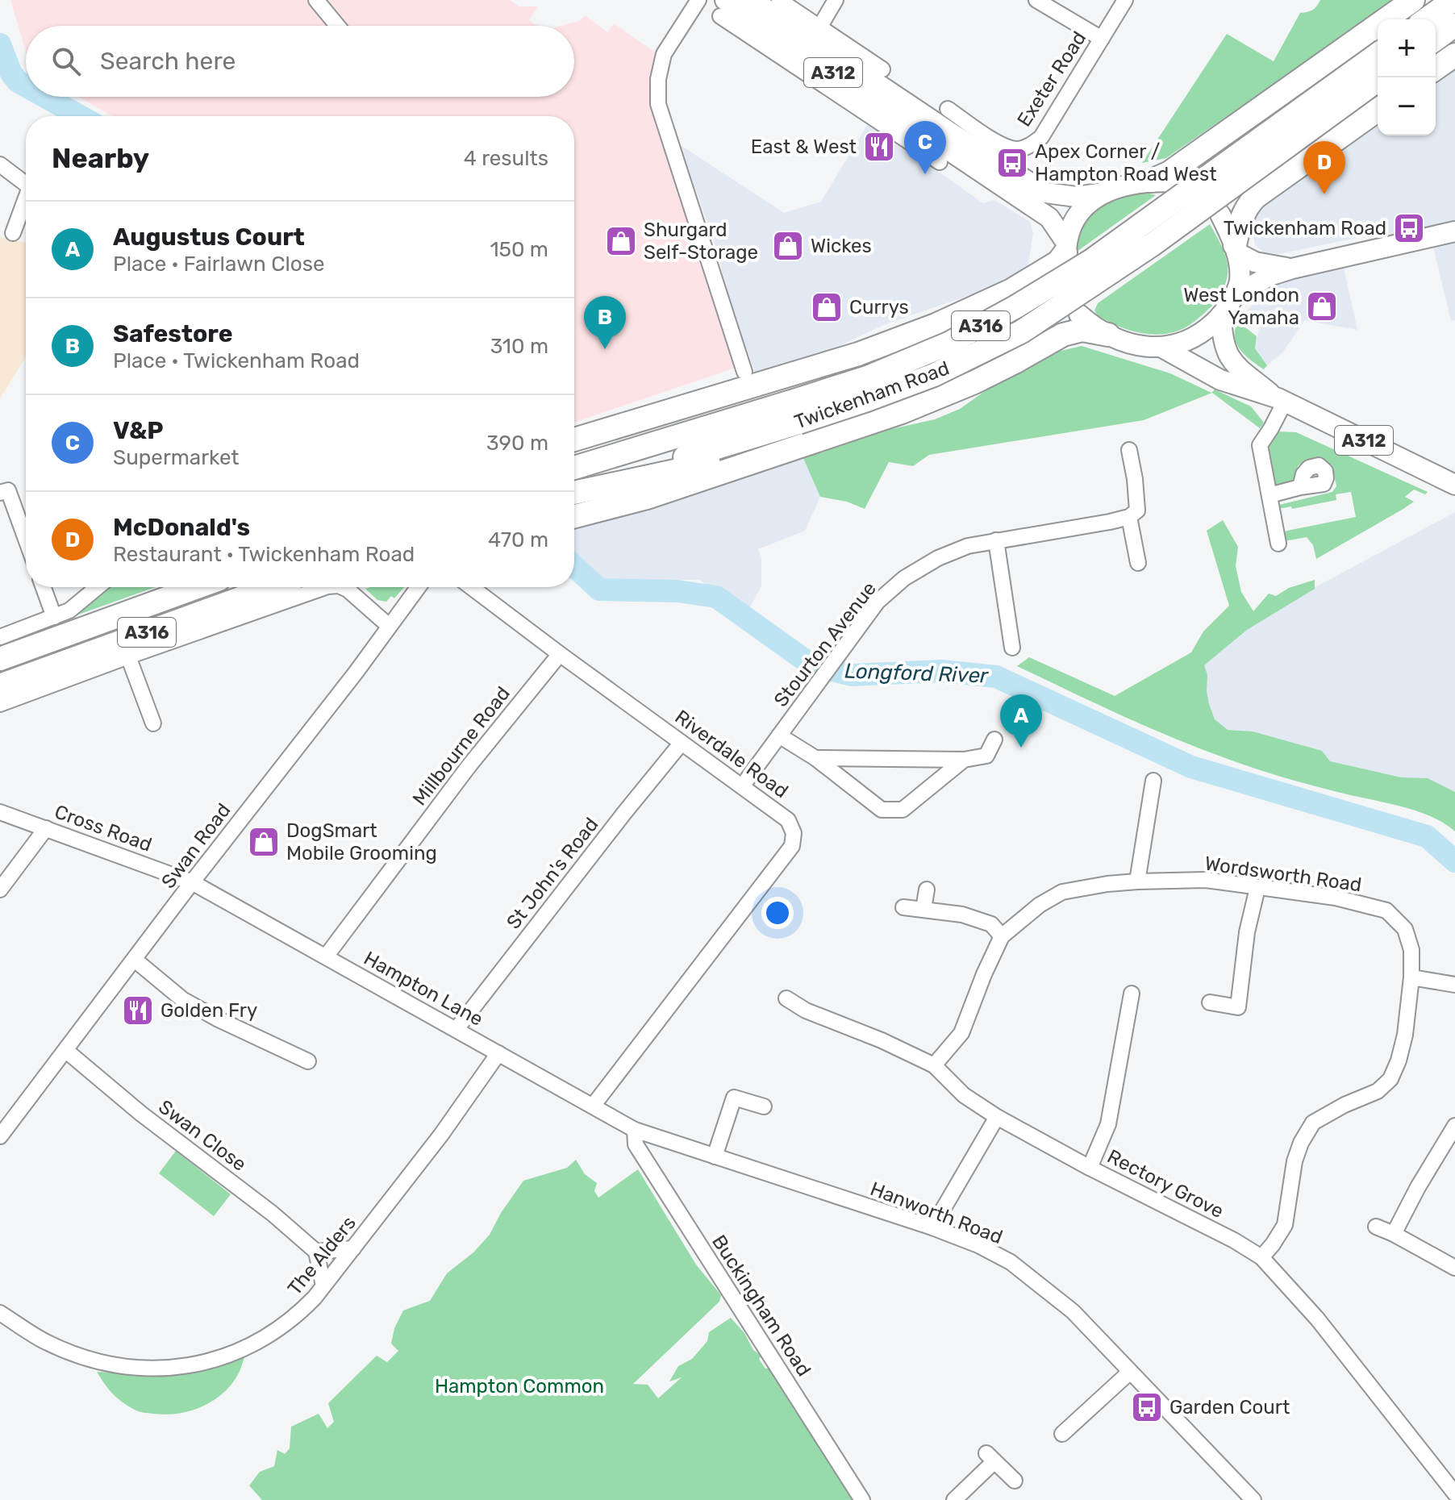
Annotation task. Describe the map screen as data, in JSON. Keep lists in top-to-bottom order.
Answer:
{
  "streets": {
    "highway": ["A316", "Twickenham Road"],
    "main road": ["A312"],
    "street": [
      "Exeter Road",
      "Stourton Avenue",
      "Millbourne Road",
      "Riverdale Road",
      "Cross Road",
      "Swan Road",
      "St John's Road",
      "Wordsworth Road",
      "Hampton Lane",
      "Swan Close",
      "Rectory Grove",
      "Hanworth Road",
      "The Alders",
      "Buckingham Road"
    ]
  },
  "crossings": [
    ["A312", "Exeter Road"],
    ["A316", "Twickenham Road"],
    ["Stourton Avenue", "Riverdale Road"],
    ["Millbourne Road", "Riverdale Road"],
    ["Millbourne Road", "Hampton Lane"],
    ["Riverdale Road", "St John's Road"],
    ["Riverdale Road", "Hampton Lane"],
    ["Cross Road", "Swan Road"],
    ["Cross Road", "Hampton Lane"],
    ["Swan Road", "Hampton Lane"],
    ["Swan Road", "Swan Close"],
    ["St John's Road", "Hampton Lane"],
    ["Wordsworth Road", "Rectory Grove"],
    ["Hampton Lane", "Hanworth Road"],
    ["Hampton Lane", "The Alders"],
    ["Hampton Lane", "Buckingham Road"],
    ["Hanworth Road", "Buckingham Road"]
  ],
  "water": ["Longford River"],
  "parks": ["Hampton Common"],
  "places": {
    "restaurant": ["East & West", "Golden Fry"],
    "bus stop": ["Apex Corner / Hampton Road West", "Twickenham Road", "Garden Court"],
    "shop": [
      "Shurgard Self-Storage",
      "Wickes",
      "West London Yamaha",
      "Currys",
      "DogSmart Mobile Grooming"
    ]
  },
  "page": {
    "map_buttons": ["+", "−"],
    "search": "Search here",
    "heading": ["Nearby", "4 results"],
    "pins": [
      "C",
      "D",
      "B",
      "A"
    ],
    "list": [
      {
        "mark": "A",
        "name": "Augustus Court",
        "note": "Place · Fairlawn Close",
        "value": "150 m"
      },
      {
        "mark": "B",
        "name": "Safestore",
        "note": "Place · Twickenham Road",
        "value": "310 m"
      },
      {
        "mark": "C",
        "name": "V&P",
        "note": "Supermarket",
        "value": "390 m"
      },
      {
        "mark": "D",
        "name": "McDonald's",
        "note": "Restaurant · Twickenham Road",
        "value": "470 m"
      }
    ]
  }
}
